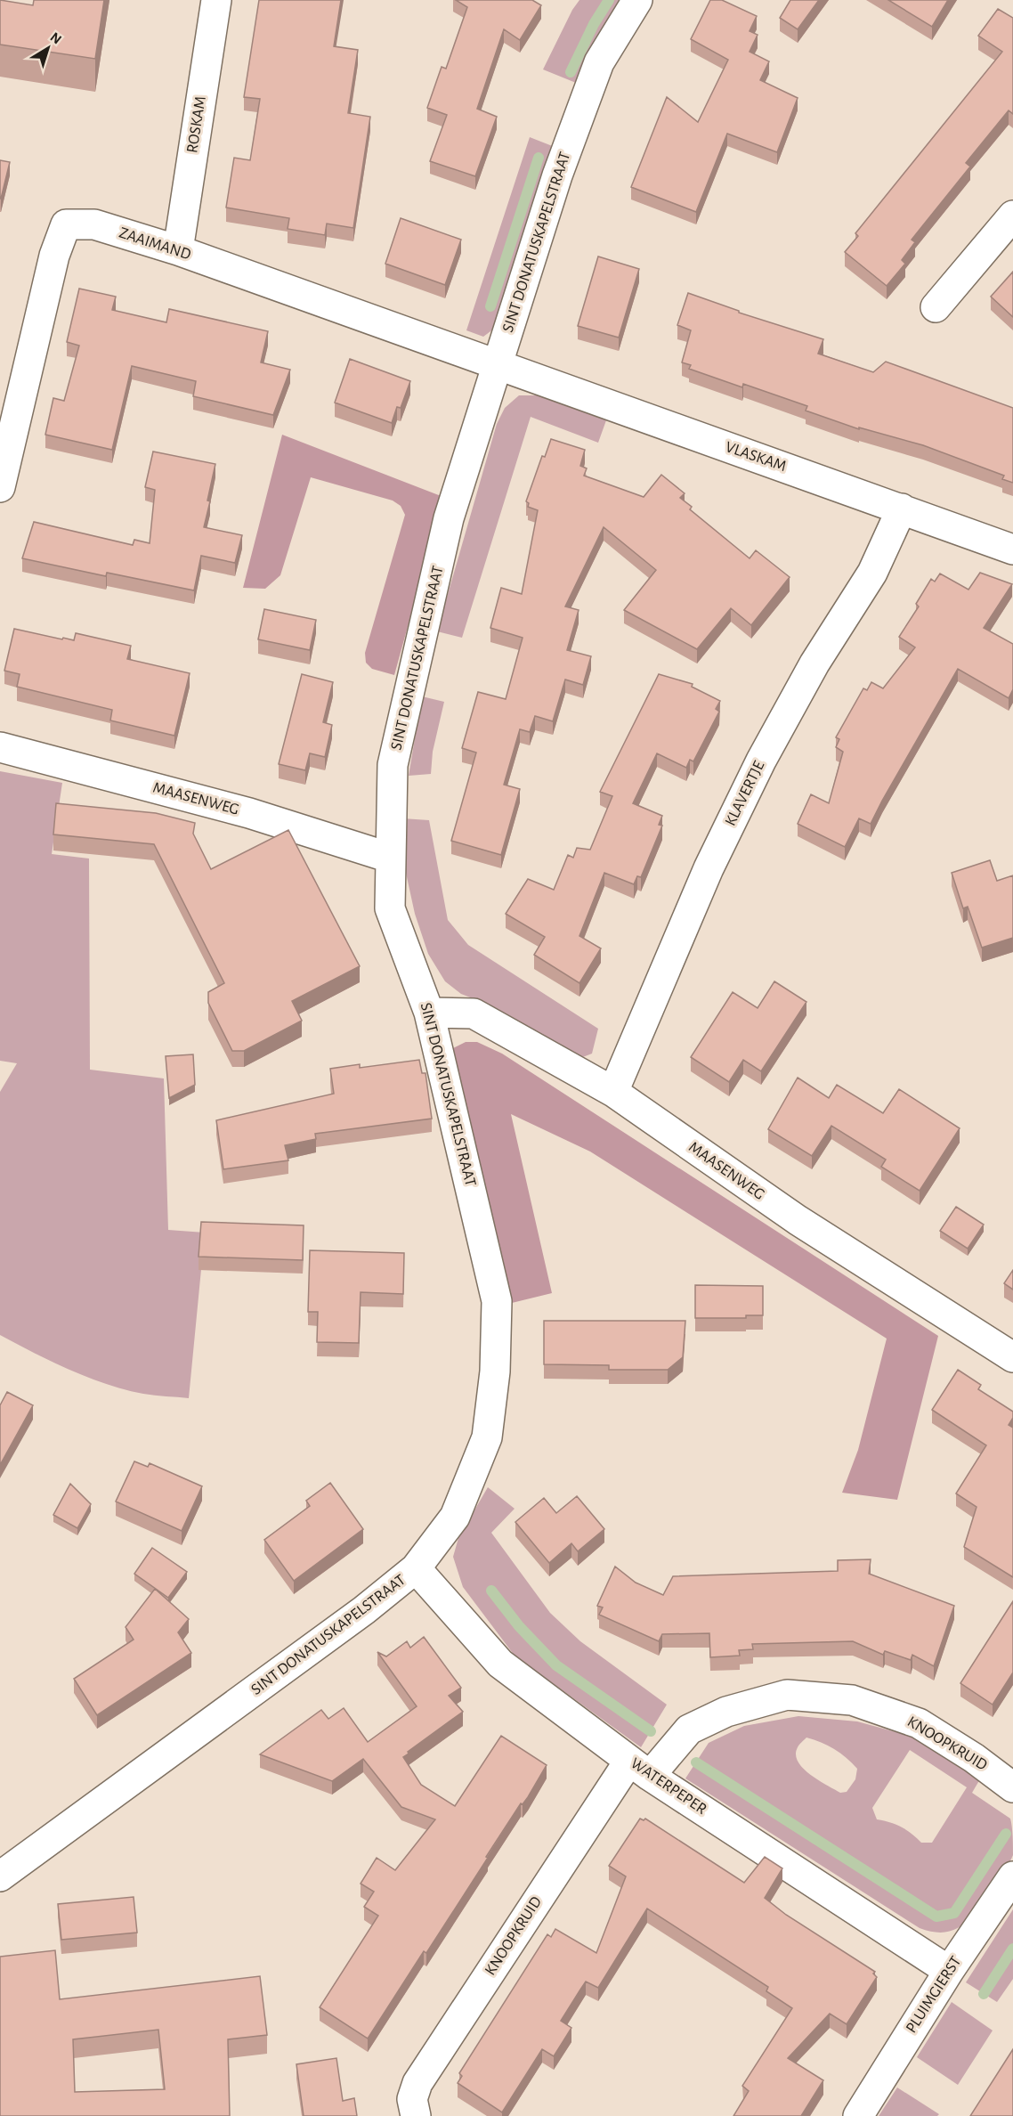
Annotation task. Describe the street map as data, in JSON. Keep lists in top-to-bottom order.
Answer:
{
  "streets": {
    "street": [
      "ROSKAM",
      "SINT DONATUSKAPELSTRAAT",
      "ZAAIMAND",
      "VLASKAM",
      "KLAVERTJE",
      "MAASENWEG",
      "KNOOPKRUID",
      "WATERPEPER",
      "PLUIMGIERST"
    ]
  },
  "crossings": [
    ["ROSKAM", "ZAAIMAND"],
    ["SINT DONATUSKAPELSTRAAT", "ZAAIMAND"],
    ["SINT DONATUSKAPELSTRAAT", "VLASKAM"],
    ["SINT DONATUSKAPELSTRAAT", "MAASENWEG"],
    ["SINT DONATUSKAPELSTRAAT", "WATERPEPER"],
    ["ZAAIMAND", "VLASKAM"],
    ["VLASKAM", "KLAVERTJE"],
    ["KLAVERTJE", "MAASENWEG"],
    ["KNOOPKRUID", "WATERPEPER"],
    ["WATERPEPER", "PLUIMGIERST"]
  ],
  "north": "top right"
}
